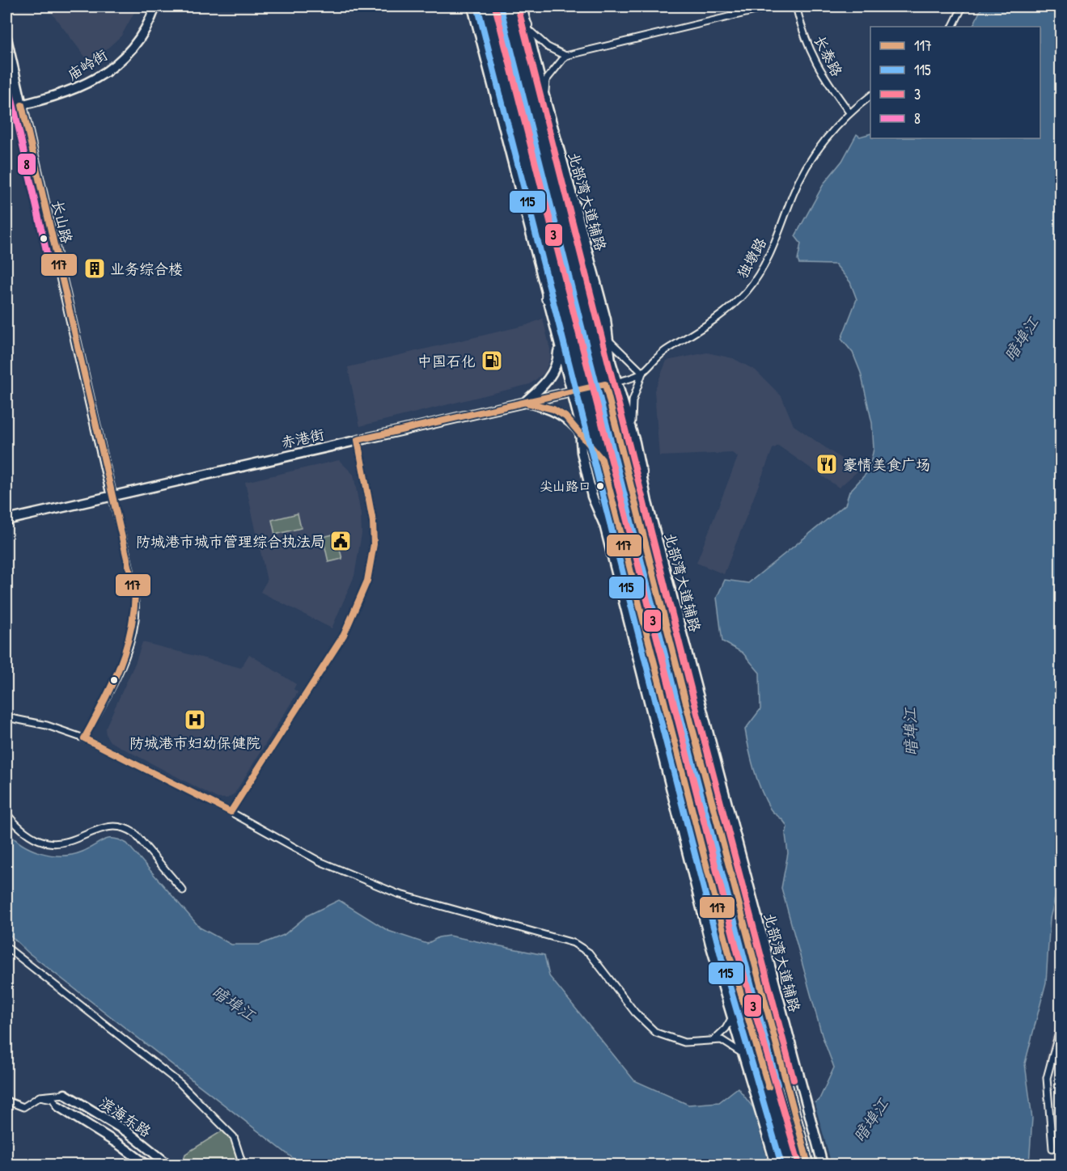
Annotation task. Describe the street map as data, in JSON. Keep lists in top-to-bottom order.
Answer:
{
  "streets": {
    "main road": [
      "庙岭街",
      "北部湾大道辅路",
      "长山路",
      "赤港街",
      "滨海东路"
    ],
    "street": ["长泰路", "独墩路"]
  },
  "crossings": [
    ["长泰路", "独墩路"],
    ["庙岭街", "长山路"],
    ["北部湾大道辅路", "独墩路"],
    ["长山路", "赤港街"],
    ["独墩路", "赤港街"]
  ],
  "water": ["暗埠江"],
  "places": {
    "building": ["业务综合楼"],
    "fuel station": ["中国石化"],
    "restaurant": ["豪情美食广场"],
    "other": ["尖山路口"],
    "public building": ["防城港市城市管理综合执法局"],
    "hospital": ["防城港市妇幼保健院"]
  },
  "lines": [
    "transit line 3",
    "transit line 115",
    "transit line 8",
    "transit line 117"
  ],
  "legend": [
    "117",
    "115",
    "3",
    "8"
  ]
}
